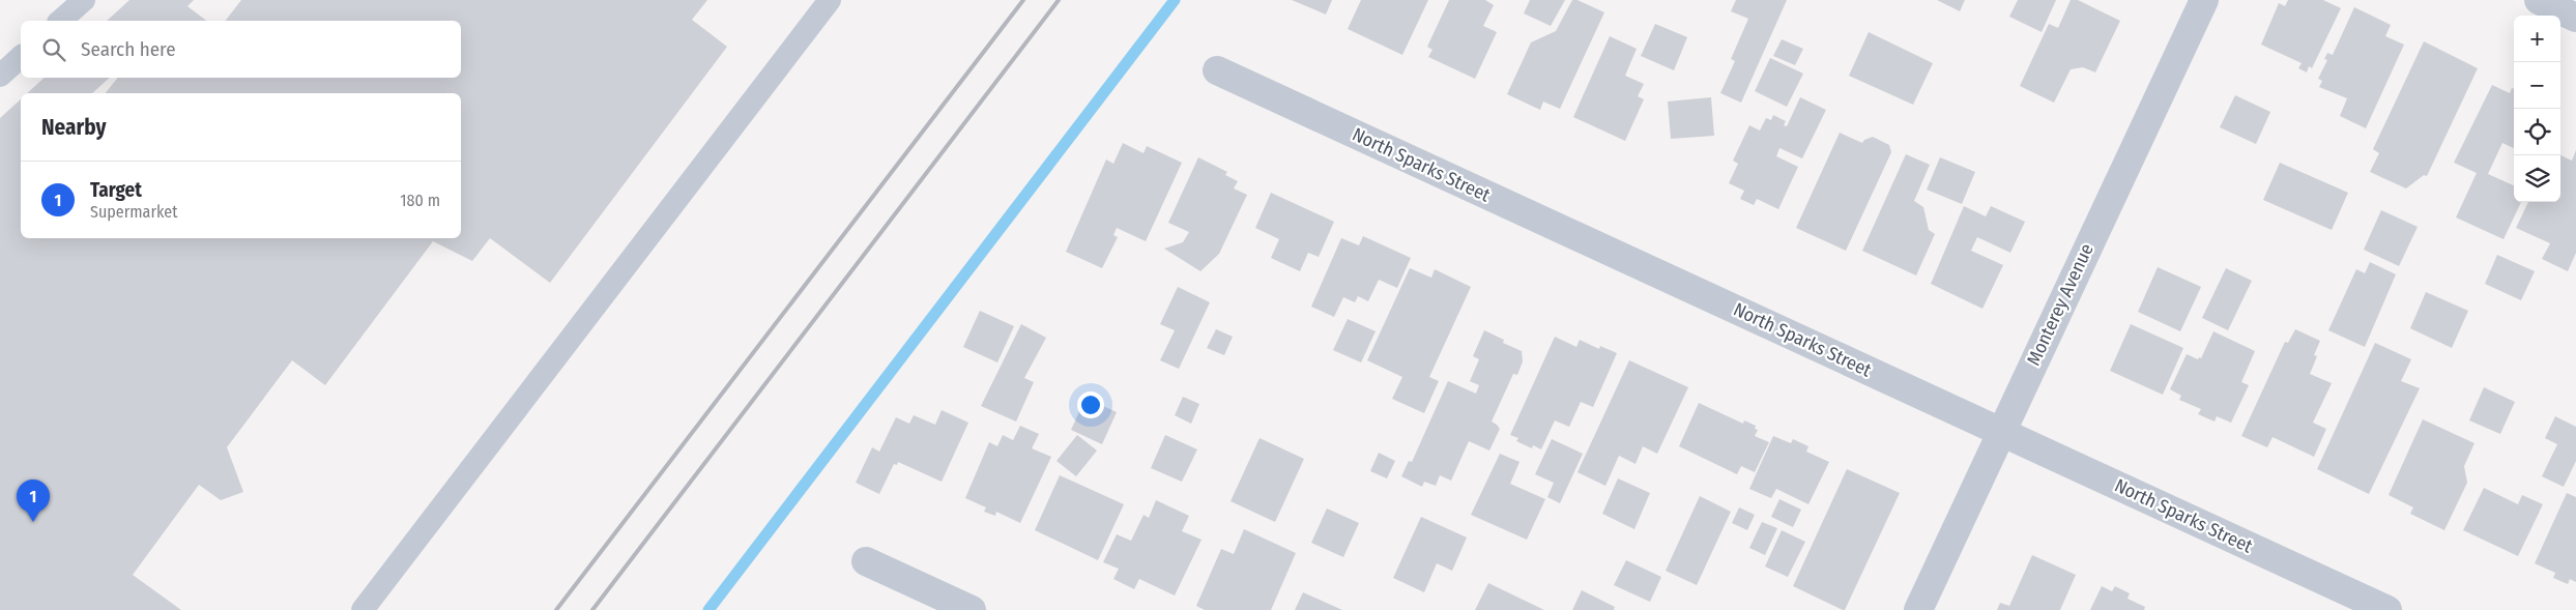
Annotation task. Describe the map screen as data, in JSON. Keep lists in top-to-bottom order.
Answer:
{
  "streets": {
    "street": ["North Sparks Street", "Monterey Avenue"]
  },
  "crossings": [
    ["North Sparks Street", "Monterey Avenue"]
  ],
  "page": {
    "map_buttons": ["+", "−"],
    "search": "Search here",
    "heading": "Nearby",
    "list": [
      {
        "mark": "1",
        "name": "Target",
        "note": "Supermarket",
        "value": "180 m"
      }
    ],
    "pins": "1"
  }
}
